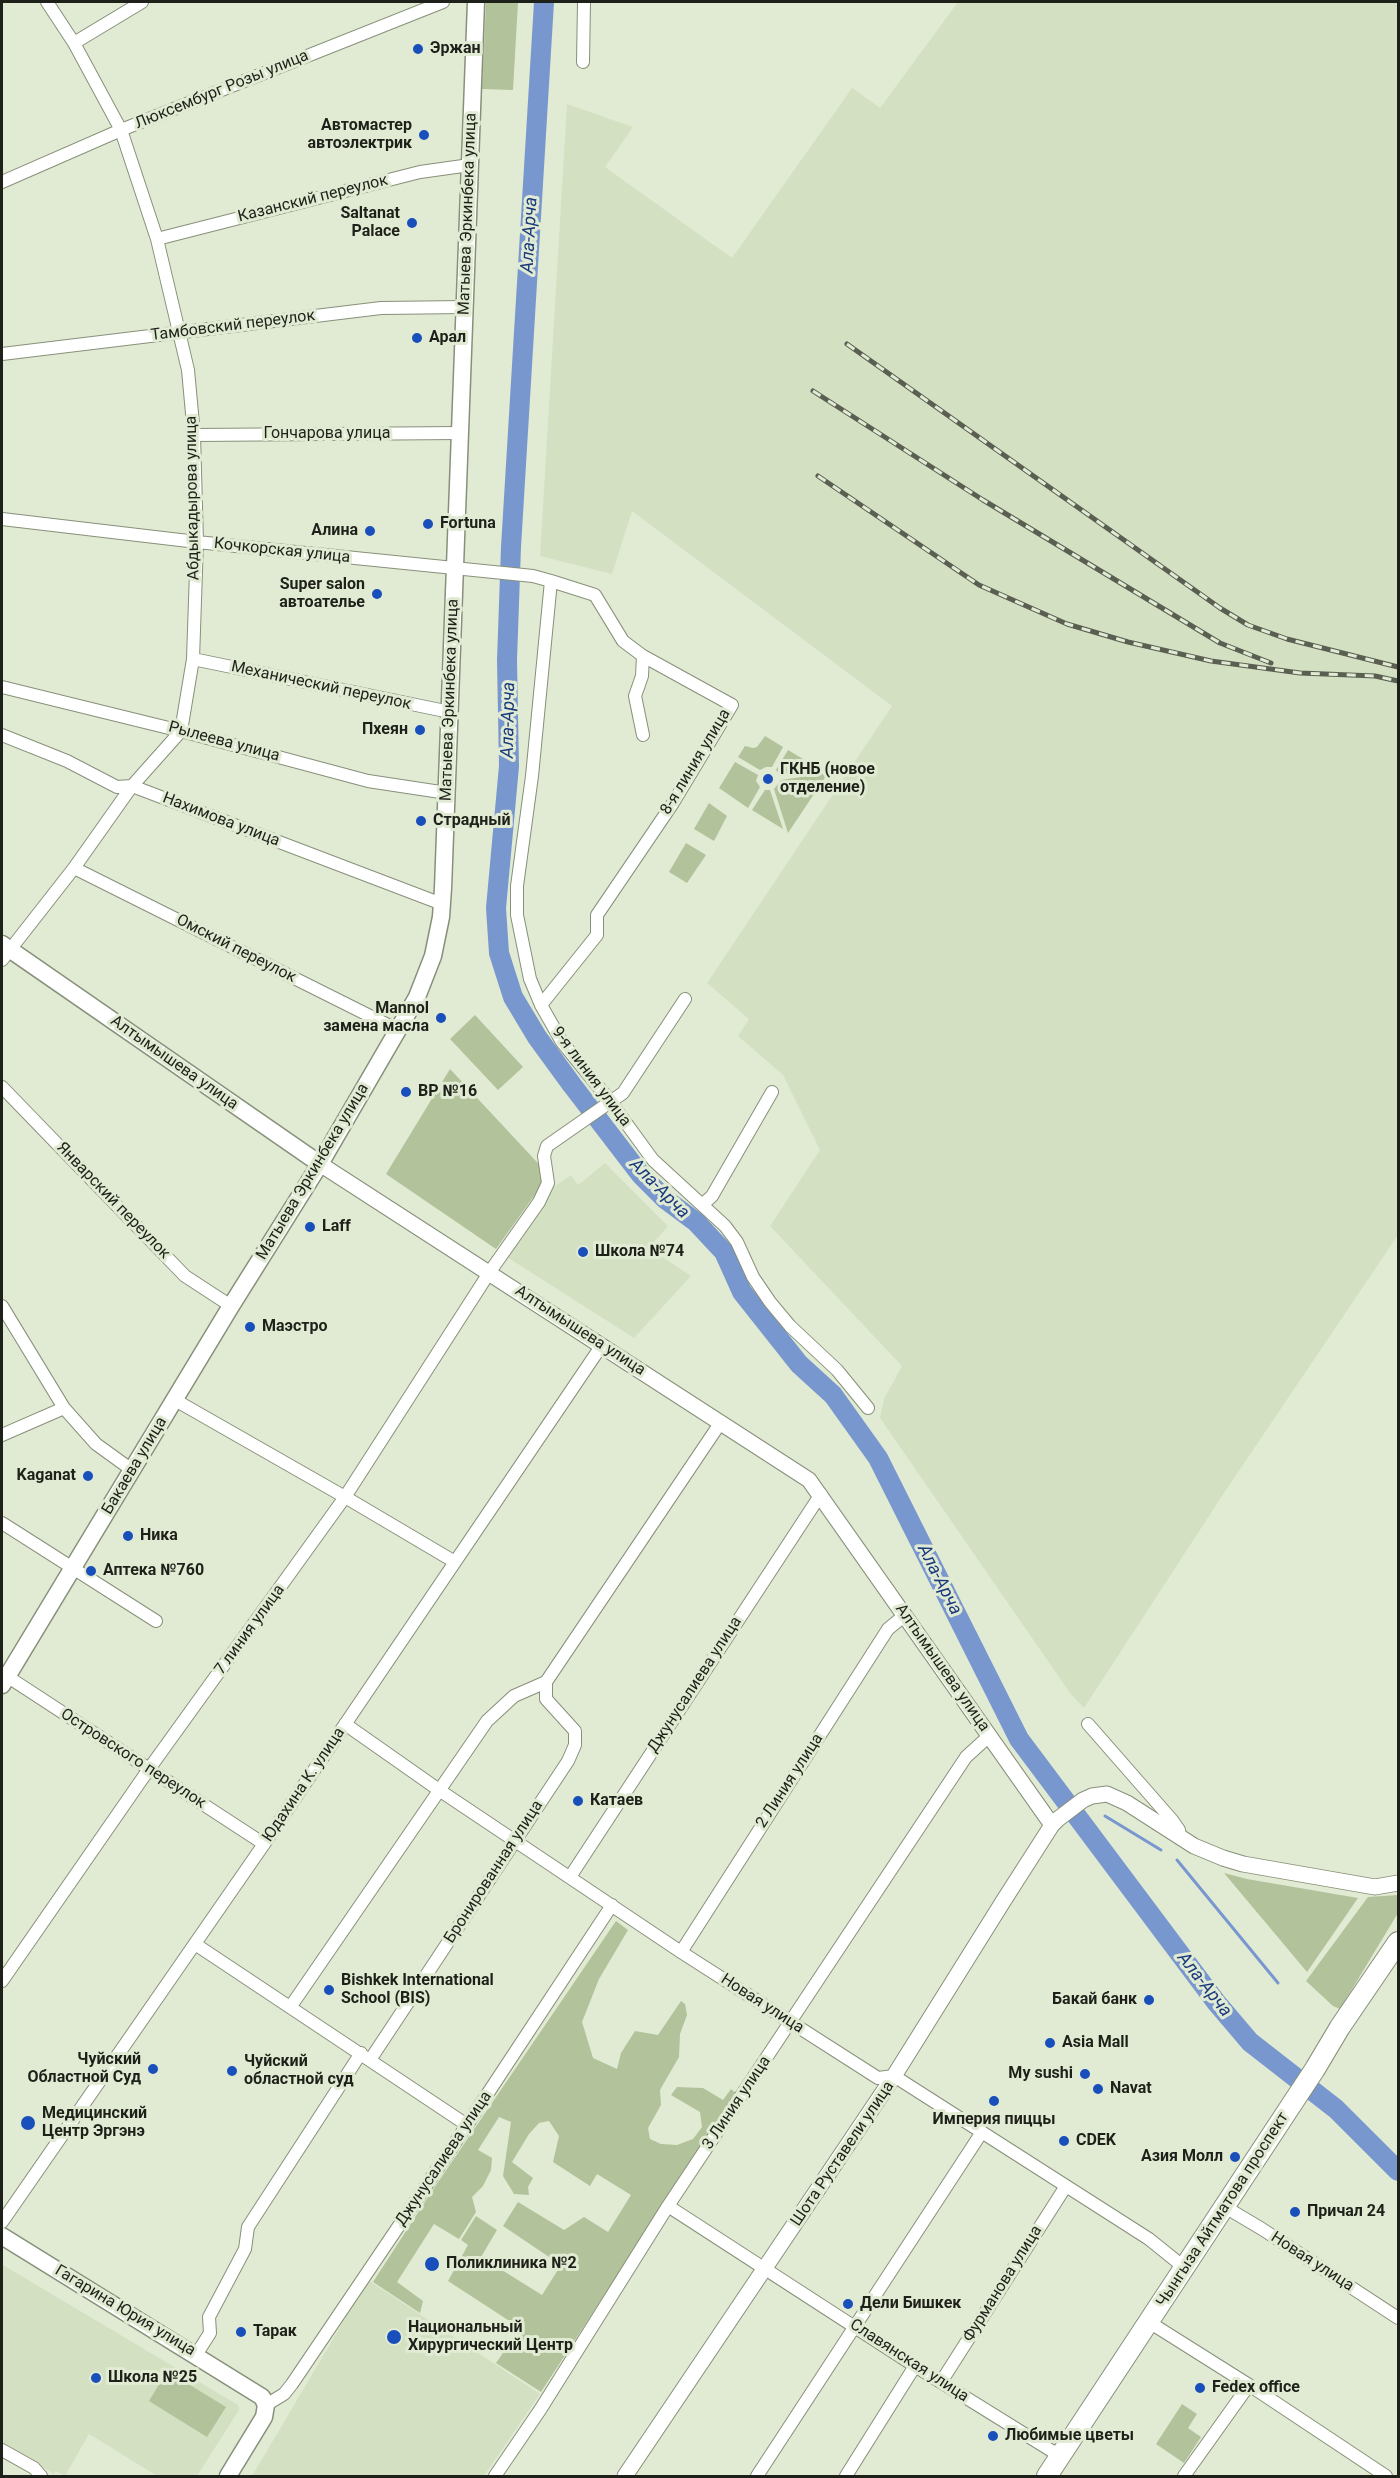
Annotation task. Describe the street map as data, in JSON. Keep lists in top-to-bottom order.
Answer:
{
  "streets": {
    "main road": [
      "Матыева Эркинбека улица",
      "Алтымышева улица",
      "Бакаева улица",
      "Чынгыза Айтматова проспект",
      "Гагарина Юрия улица"
    ],
    "street": [
      "Люксембург Розы улица",
      "Казанский переулок",
      "Тамбовский переулок",
      "Гончарова улица",
      "Абдыкадырова улица",
      "Кочкорская улица",
      "Механический переулок",
      "Рылеева улица",
      "8-я линия улица",
      "Нахимова улица",
      "Омский переулок",
      "9-я линия улица",
      "Январский переулок",
      "7 линия улица",
      "Джунусалиева улица",
      "Островского переулок",
      "2 Линия улица",
      "Юдахина К. улица",
      "Бронированная улица",
      "Новая улица",
      "3 Линия улица",
      "Шота Руставели улица",
      "Фурманова улица",
      "Славянская улица"
    ]
  },
  "crossings": [
    ["Люксембург Розы улица", "Абдыкадырова улица"],
    ["Казанский переулок", "Матыева Эркинбека улица"],
    ["Казанский переулок", "Абдыкадырова улица"],
    ["Матыева Эркинбека улица", "Тамбовский переулок"],
    ["Матыева Эркинбека улица", "Гончарова улица"],
    ["Матыева Эркинбека улица", "Кочкорская улица"],
    ["Матыева Эркинбека улица", "Механический переулок"],
    ["Матыева Эркинбека улица", "Рылеева улица"],
    ["Матыева Эркинбека улица", "Нахимова улица"],
    ["Матыева Эркинбека улица", "Омский переулок"],
    ["Матыева Эркинбека улица", "Алтымышева улица"],
    ["Матыева Эркинбека улица", "Январский переулок"],
    ["Матыева Эркинбека улица", "Бакаева улица"],
    ["Тамбовский переулок", "Абдыкадырова улица"],
    ["Гончарова улица", "Абдыкадырова улица"],
    ["Абдыкадырова улица", "Кочкорская улица"],
    ["Абдыкадырова улица", "Механический переулок"],
    ["Абдыкадырова улица", "Рылеева улица"],
    ["8-я линия улица", "9-я линия улица"],
    ["Алтымышева улица", "7 линия улица"],
    ["Алтымышева улица", "Джунусалиева улица"],
    ["Алтымышева улица", "2 Линия улица"],
    ["Алтымышева улица", "Юдахина К. улица"],
    ["Алтымышева улица", "3 Линия улица"],
    ["Алтымышева улица", "Шота Руставели улица"],
    ["9-я линия улица", "7 линия улица"],
    ["Бакаева улица", "7 линия улица"],
    ["Бакаева улица", "Островского переулок"],
    ["Бакаева улица", "Юдахина К. улица"],
    ["7 линия улица", "Островского переулок"],
    ["Джунусалиева улица", "Новая улица"],
    ["Джунусалиева улица", "Гагарина Юрия улица"],
    ["Островского переулок", "Юдахина К. улица"],
    ["2 Линия улица", "Новая улица"],
    ["Юдахина К. улица", "Новая улица"],
    ["Бронированная улица", "Новая улица"],
    ["Бронированная улица", "Гагарина Юрия улица"],
    ["Новая улица", "3 Линия улица"],
    ["Новая улица", "Шота Руставели улица"],
    ["Новая улица", "Чынгыза Айтматова проспект"],
    ["Новая улица", "Фурманова улица"],
    ["3 Линия улица", "Славянская улица"],
    ["Шота Руставели улица", "Славянская улица"],
    ["Чынгыза Айтматова проспект", "Славянская улица"],
    ["Фурманова улица", "Славянская улица"]
  ],
  "water": ["Ала-Арча"],
  "places": [
    "Эржан",
    "Автомастер автоэлектрик",
    "Saltanat Palace",
    "Арал",
    "Fortuna",
    "Алина",
    "Super salon автоателье",
    "Пхеян",
    "ГКНБ (новое отделение)",
    "Страдный",
    "Mannol замена масла",
    "BP №16",
    "Laff",
    "Школа №74",
    "Маэстро",
    "Kaganat",
    "Ника",
    "Аптека №760",
    "Катаев",
    "Bishkek International School (BIS)",
    "Бакай банк",
    "Asia Mall",
    "Чуйский Областной Суд",
    "Чуйский областной суд",
    "My sushi",
    "Navat",
    "Империя пиццы",
    "Медицинский Центр Эргэнэ",
    "CDEK",
    "Азия Молл",
    "Причал 24",
    "Поликлиника №2",
    "Дели Бишкек",
    "Тарак",
    "Национальный Хирургический Центр",
    "Школа №25",
    "Fedex office",
    "Любимые цветы"
  ]
}
